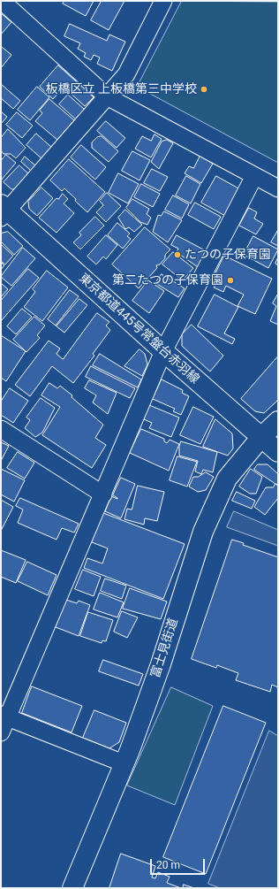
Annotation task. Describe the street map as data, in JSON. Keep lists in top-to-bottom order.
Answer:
{
  "streets": {
    "street": ["東京都道445号常盤台赤羽線", "富士見街道"]
  },
  "crossings": [
    ["東京都道445号常盤台赤羽線", "富士見街道"]
  ],
  "places": ["板橋区立 上板橋第三中学校", "たつの子保育園", "第二たつの子保育園"],
  "scale_bar": "20 m"
}
